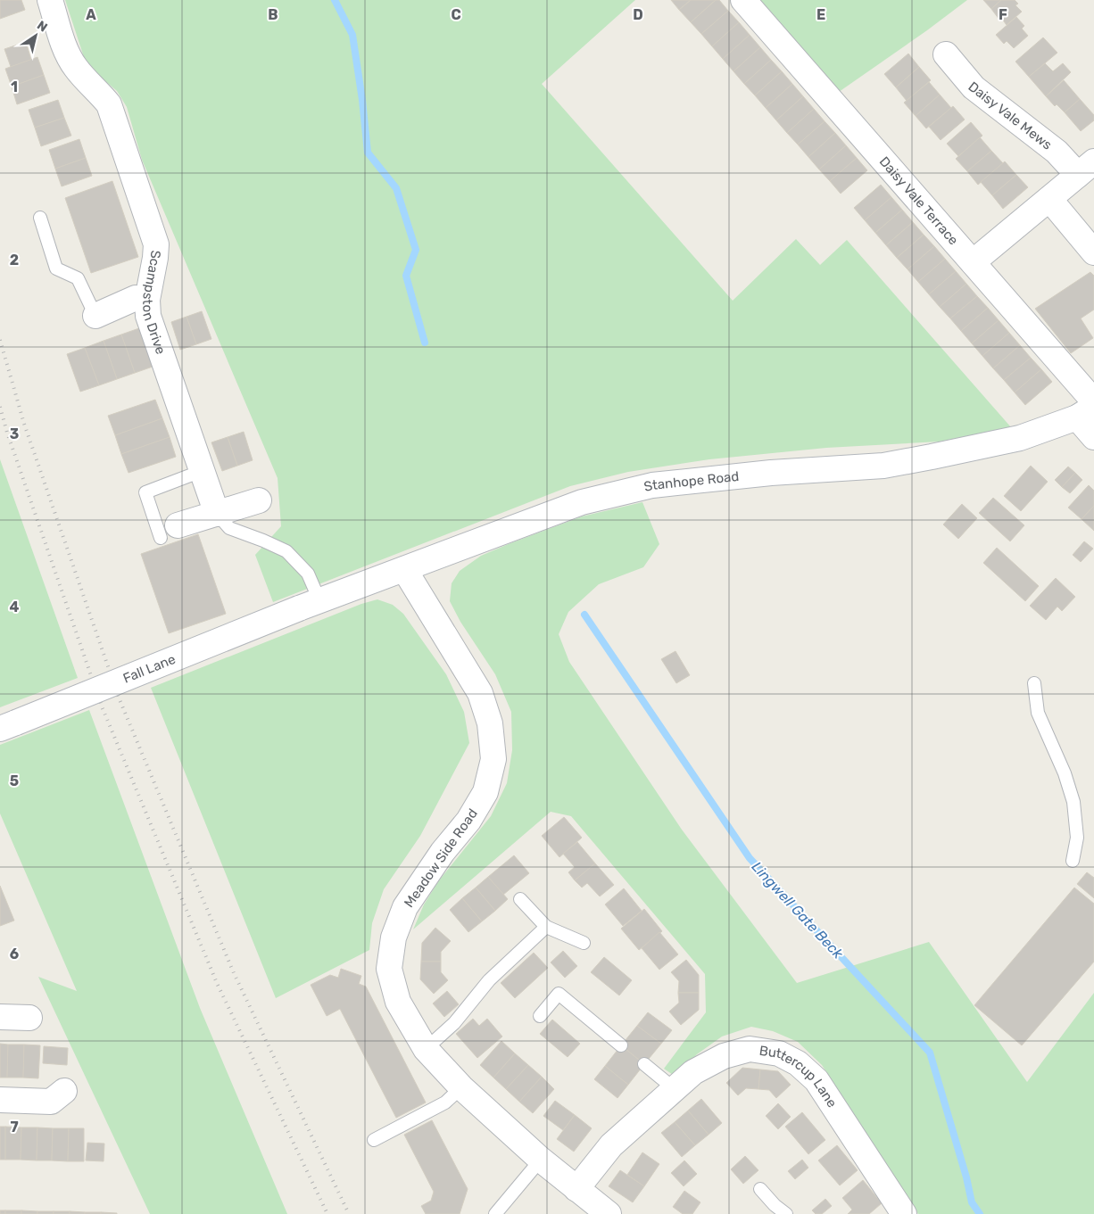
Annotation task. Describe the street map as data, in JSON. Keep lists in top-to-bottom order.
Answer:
{
  "streets": {
    "street": [
      "Daisy Vale Mews",
      "Daisy Vale Terrace",
      "Scampston Drive",
      "Stanhope Road",
      "Fall Lane",
      "Meadow Side Road",
      "Buttercup Lane"
    ]
  },
  "crossings": [
    ["Daisy Vale Terrace", "Stanhope Road"],
    ["Stanhope Road", "Fall Lane"],
    ["Stanhope Road", "Meadow Side Road"],
    ["Meadow Side Road", "Buttercup Lane"]
  ],
  "water": ["Lingwell Gate Beck"],
  "north": "top right",
  "grid": {
    "columns": [
      "A",
      "B",
      "C",
      "D",
      "E",
      "F"
    ],
    "rows": [
      "1",
      "2",
      "3",
      "4",
      "5",
      "6",
      "7"
    ]
  }
}
